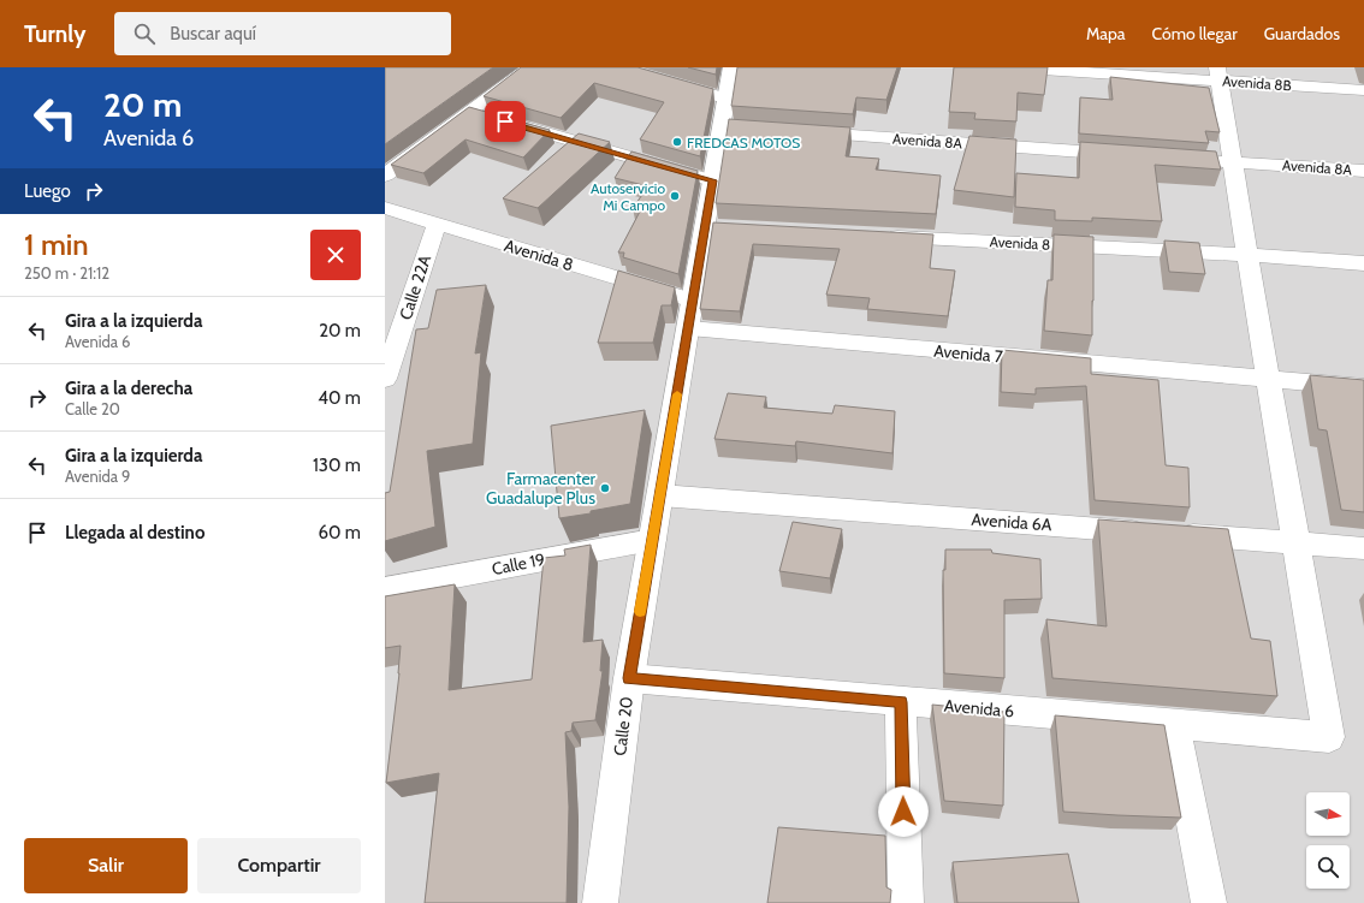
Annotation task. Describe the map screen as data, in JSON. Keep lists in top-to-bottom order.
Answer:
{
  "streets": {
    "street": [
      "Avenida 8B",
      "Avenida 8A",
      "Avenida 8",
      "Calle 22A",
      "Avenida 7",
      "Avenida 6A",
      "Calle 19",
      "Avenida 6",
      "Calle 20"
    ]
  },
  "crossings": [
    ["Avenida 8", "Calle 22A"],
    ["Avenida 8", "Calle 20"],
    ["Avenida 7", "Calle 20"],
    ["Avenida 6A", "Avenida 6"],
    ["Avenida 6A", "Calle 20"],
    ["Calle 19", "Calle 20"],
    ["Avenida 6", "Calle 20"]
  ],
  "places": ["FREDCAS MOTOS", "Autoservicio Mi Campo", "Farmacenter Guadalupe Plus"],
  "north": "right",
  "page": {
    "header": "Turnly",
    "search": "Buscar aquí",
    "nav": ["Mapa", "Cómo llegar", "Guardados"],
    "turn": ["20 m", "Avenida 6"],
    "then": "Luego",
    "heading": ["1 min", "250 m · 21:12"],
    "list": [
      {
        "name": "Gira a la izquierda",
        "note": "Avenida 6",
        "value": "20 m"
      },
      {
        "name": "Gira a la derecha",
        "note": "Calle 20",
        "value": "40 m"
      },
      {
        "name": "Gira a la izquierda",
        "note": "Avenida 9",
        "value": "130 m"
      },
      {
        "name": "Llegada al destino",
        "value": "60 m"
      }
    ],
    "buttons": ["Salir", "Compartir"]
  }
}
